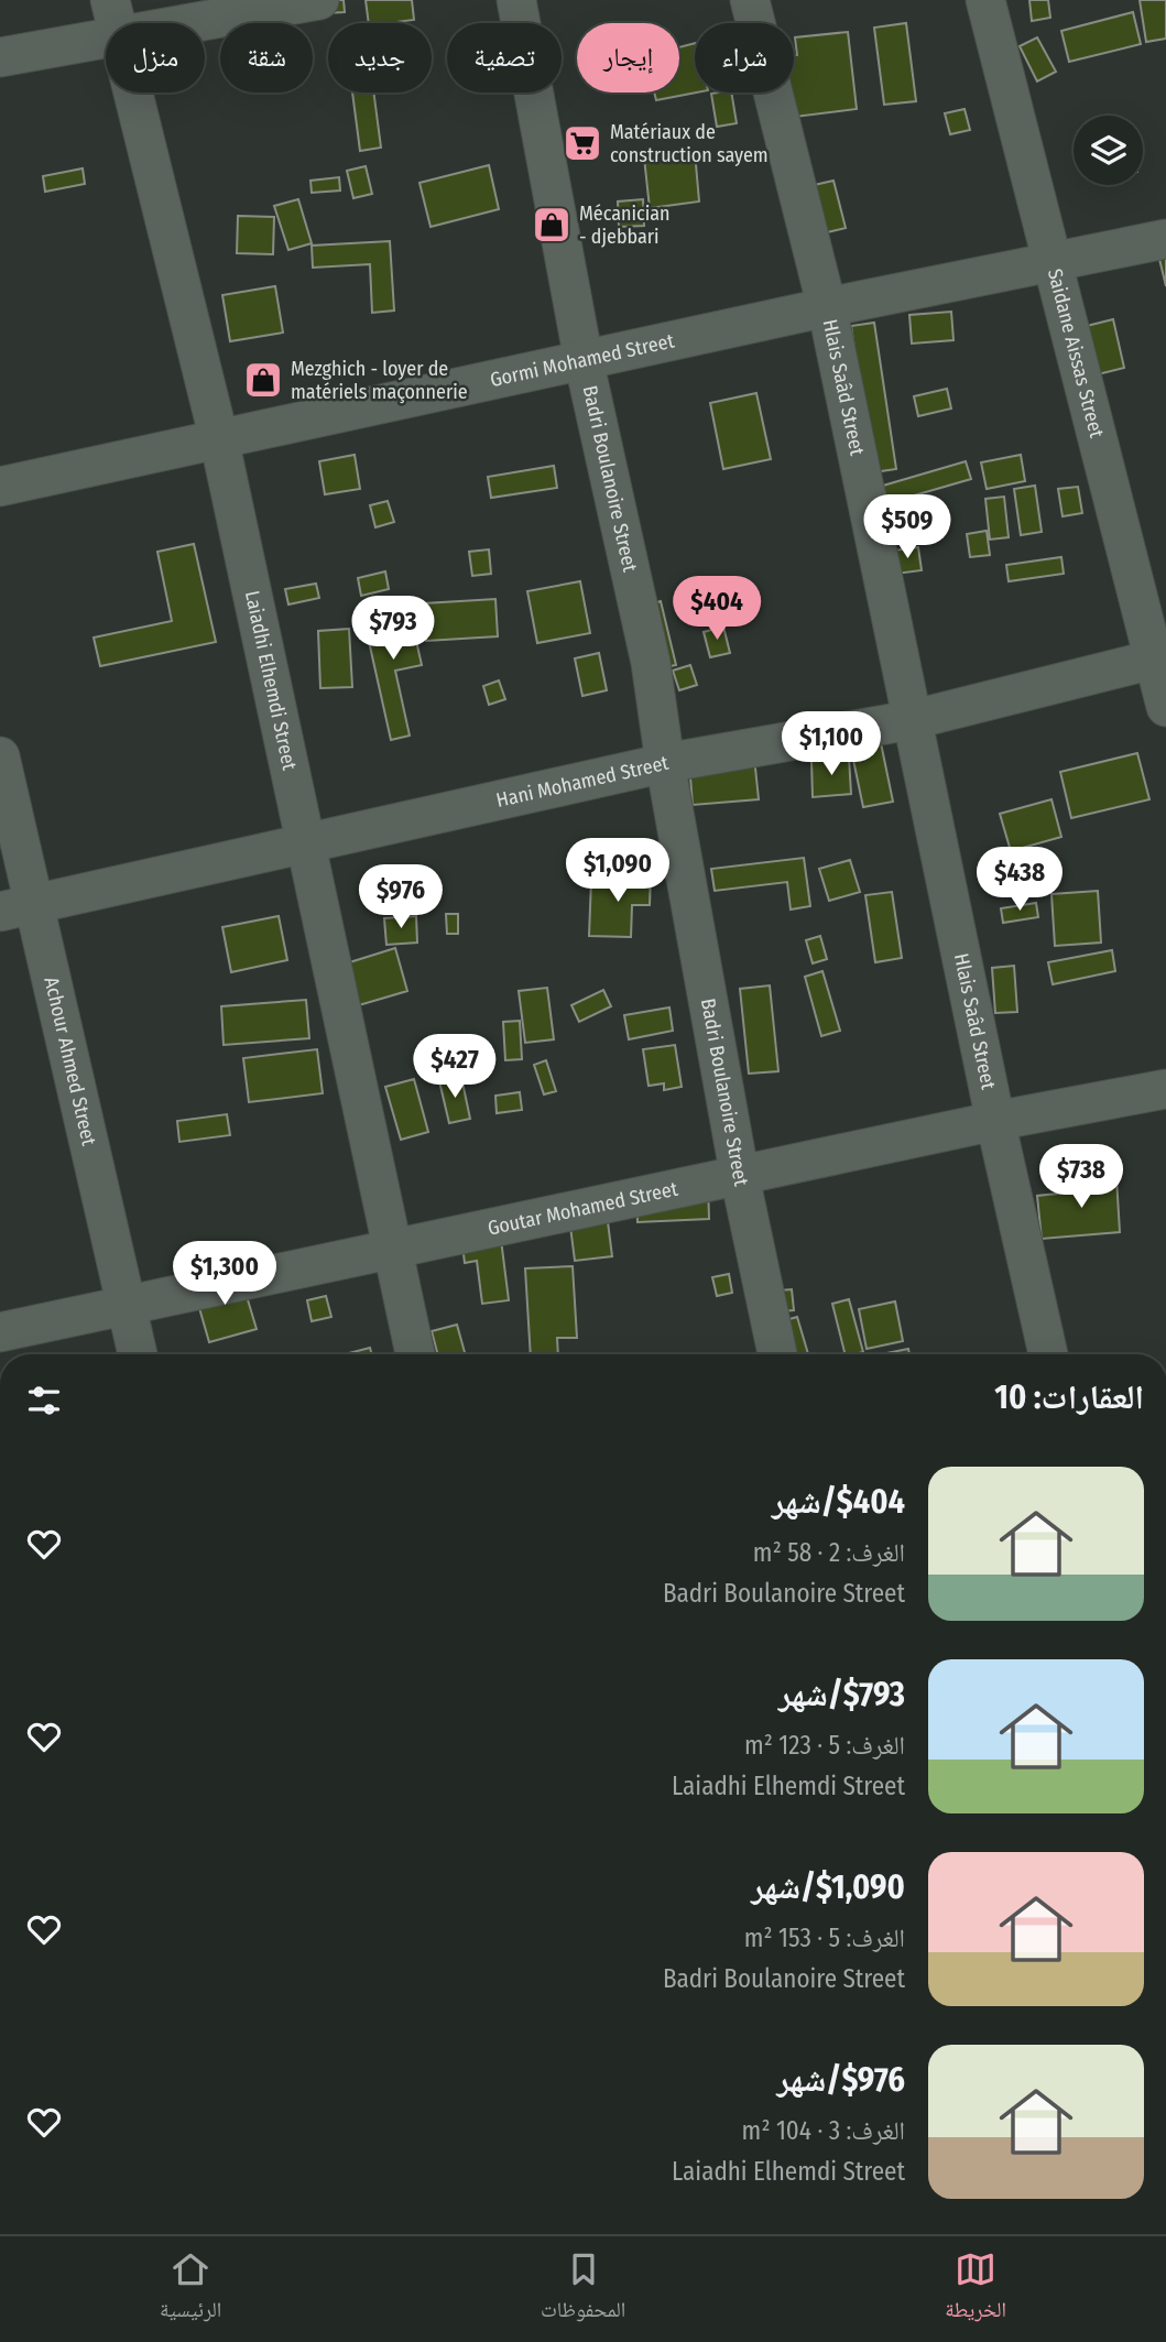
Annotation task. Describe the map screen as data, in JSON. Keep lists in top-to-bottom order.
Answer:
{
  "streets": {
    "street": [
      "Saidane Aissas Street",
      "Gormi Mohamed Street",
      "Hlais Saâd Street",
      "Badri Boulanoire Street",
      "Laiadhi Elhemdi Street",
      "Hani Mohamed Street",
      "Achour Ahmed Street",
      "Goutar Mohamed Street"
    ]
  },
  "crossings": [
    ["Saidane Aissas Street", "Gormi Mohamed Street"],
    ["Saidane Aissas Street", "Hani Mohamed Street"],
    ["Gormi Mohamed Street", "Hlais Saâd Street"],
    ["Gormi Mohamed Street", "Badri Boulanoire Street"],
    ["Gormi Mohamed Street", "Laiadhi Elhemdi Street"],
    ["Hlais Saâd Street", "Hani Mohamed Street"],
    ["Hlais Saâd Street", "Goutar Mohamed Street"],
    ["Badri Boulanoire Street", "Hani Mohamed Street"],
    ["Badri Boulanoire Street", "Goutar Mohamed Street"],
    ["Laiadhi Elhemdi Street", "Hani Mohamed Street"],
    ["Laiadhi Elhemdi Street", "Goutar Mohamed Street"],
    ["Hani Mohamed Street", "Achour Ahmed Street"],
    ["Achour Ahmed Street", "Goutar Mohamed Street"]
  ],
  "places": {
    "supermarket": ["Matériaux de construction sayem"],
    "shop": ["Mécanician - djebbari", "Mezghich - loyer de matériels maçonnerie"]
  },
  "page": {
    "chip": [
      "شراء",
      "إيجار",
      "تصفية",
      "جديد",
      "شقة",
      "منزل"
    ],
    "price": [
      "$509",
      "$404",
      "$793",
      "$1,100",
      "$1,090",
      "$438",
      "$976",
      "$427",
      "$738",
      "$1,300"
    ],
    "heading": "العقارات: 10",
    "list": [
      {
        "name": "$404/شهر",
        "note": "الغرف: 2 · 58 m² · Badri Boulanoire Street"
      },
      {
        "name": "$793/شهر",
        "note": "الغرف: 5 · 123 m² · Laiadhi Elhemdi Street"
      },
      {
        "name": "$1,090/شهر",
        "note": "الغرف: 5 · 153 m² · Badri Boulanoire Street"
      },
      {
        "name": "$976/شهر",
        "note": "الغرف: 3 · 104 m² · Laiadhi Elhemdi Street"
      }
    ],
    "tabs": ["الخريطة", "المحفوظات", "الرئيسية"]
  }
}
